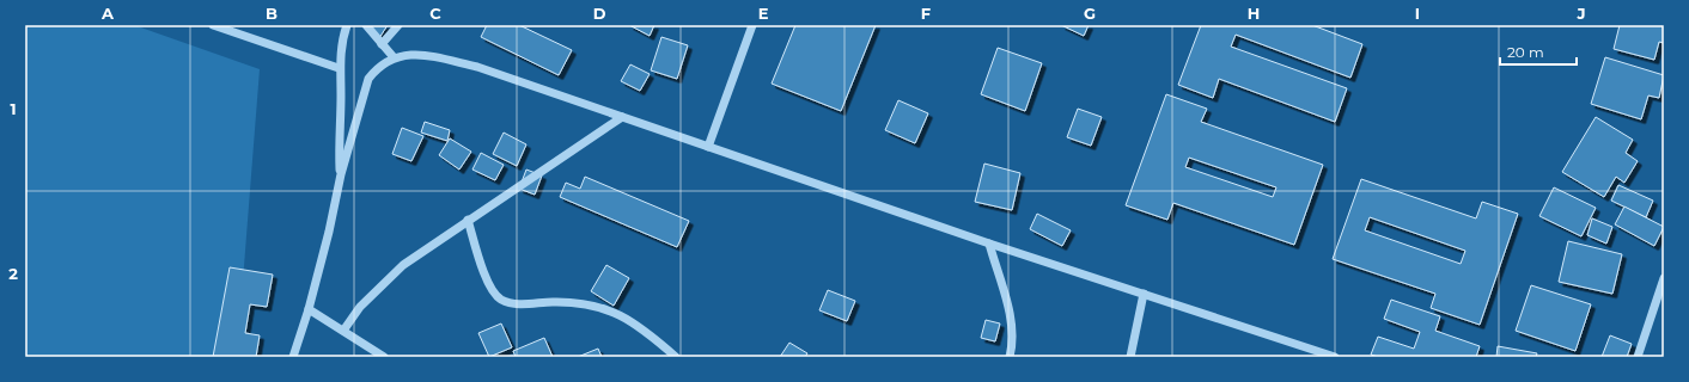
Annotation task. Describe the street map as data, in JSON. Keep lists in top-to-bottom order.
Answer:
{
  "scale_bar": "20 m",
  "grid": {
    "columns": [
      "A",
      "B",
      "C",
      "D",
      "E",
      "F",
      "G",
      "H",
      "I",
      "J"
    ],
    "rows": ["1", "2"]
  }
}
